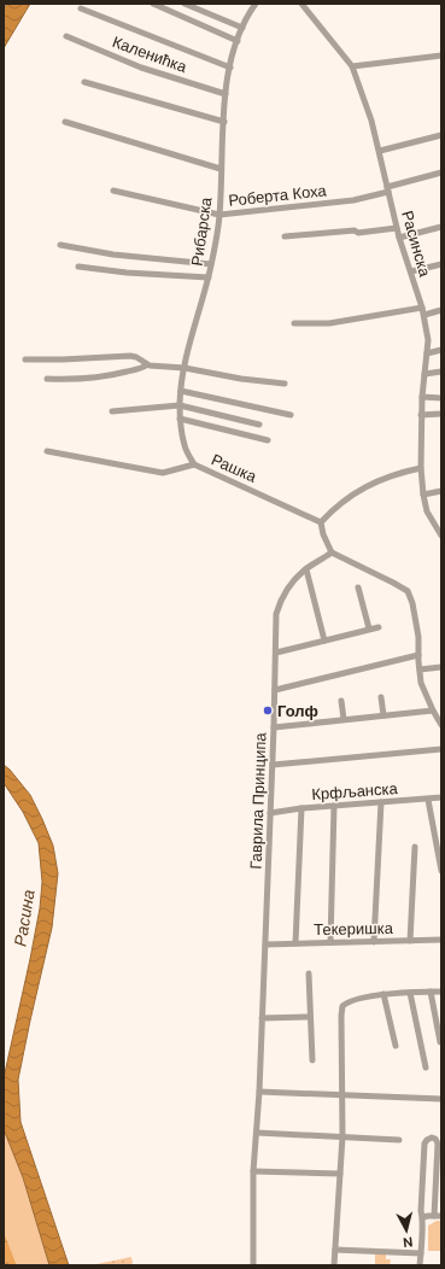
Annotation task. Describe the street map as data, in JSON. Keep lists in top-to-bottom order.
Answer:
{
  "streets": {
    "street": [
      "Каленићка",
      "Роберта Коха",
      "Рибарска",
      "Расинска",
      "Рашка",
      "Крфљанска",
      "Гаврила Принципа",
      "Текеришка"
    ]
  },
  "crossings": [
    ["Каленићка", "Рибарска"],
    ["Роберта Коха", "Рибарска"],
    ["Роберта Коха", "Расинска"],
    ["Рибарска", "Рашка"],
    ["Крфљанска", "Гаврила Принципа"],
    ["Гаврила Принципа", "Текеришка"]
  ],
  "water": ["Расина"],
  "places": ["Голф"],
  "north": "bottom"
}
